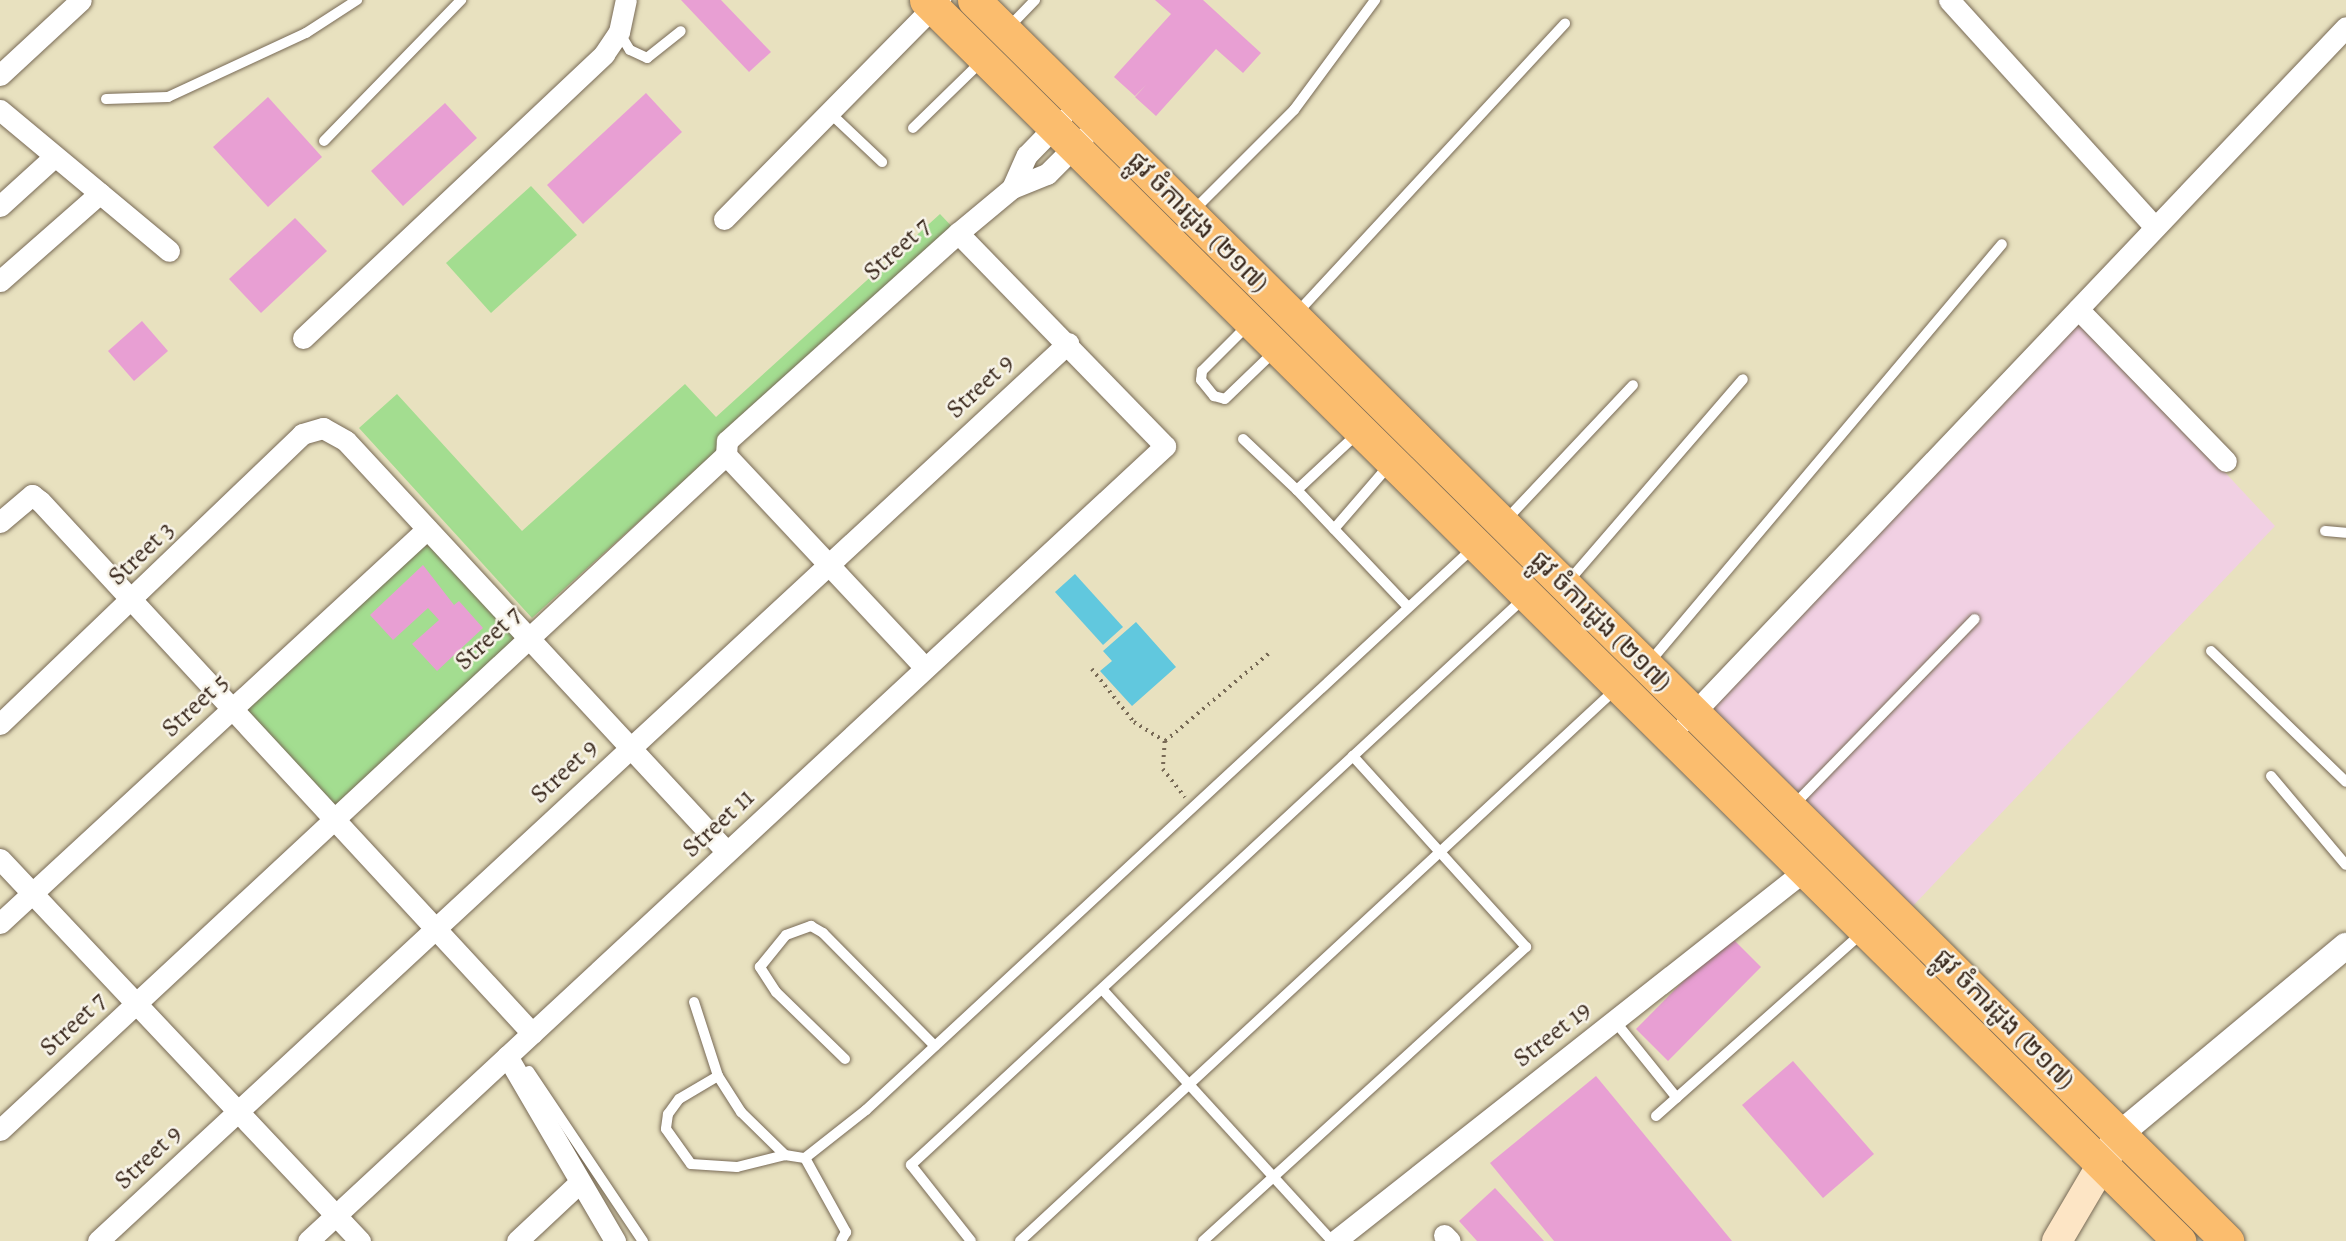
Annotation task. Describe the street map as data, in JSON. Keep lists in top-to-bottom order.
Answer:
{
  "streets": {
    "main road": ["ផ្លូវ ចំការដូង (២១៧)"],
    "street": [
      "Street 7",
      "Street 9",
      "Street 3",
      "Street 5",
      "Street 11",
      "Street 19"
    ]
  },
  "crossings": [
    ["ផ្លូវ ចំការដូង (២១៧)", "Street 7"],
    ["ផ្លូវ ចំការដូង (២១៧)", "Street 19"],
    ["Street 9", "Street 11"],
    ["Street 3", "Street 5"]
  ]
}
